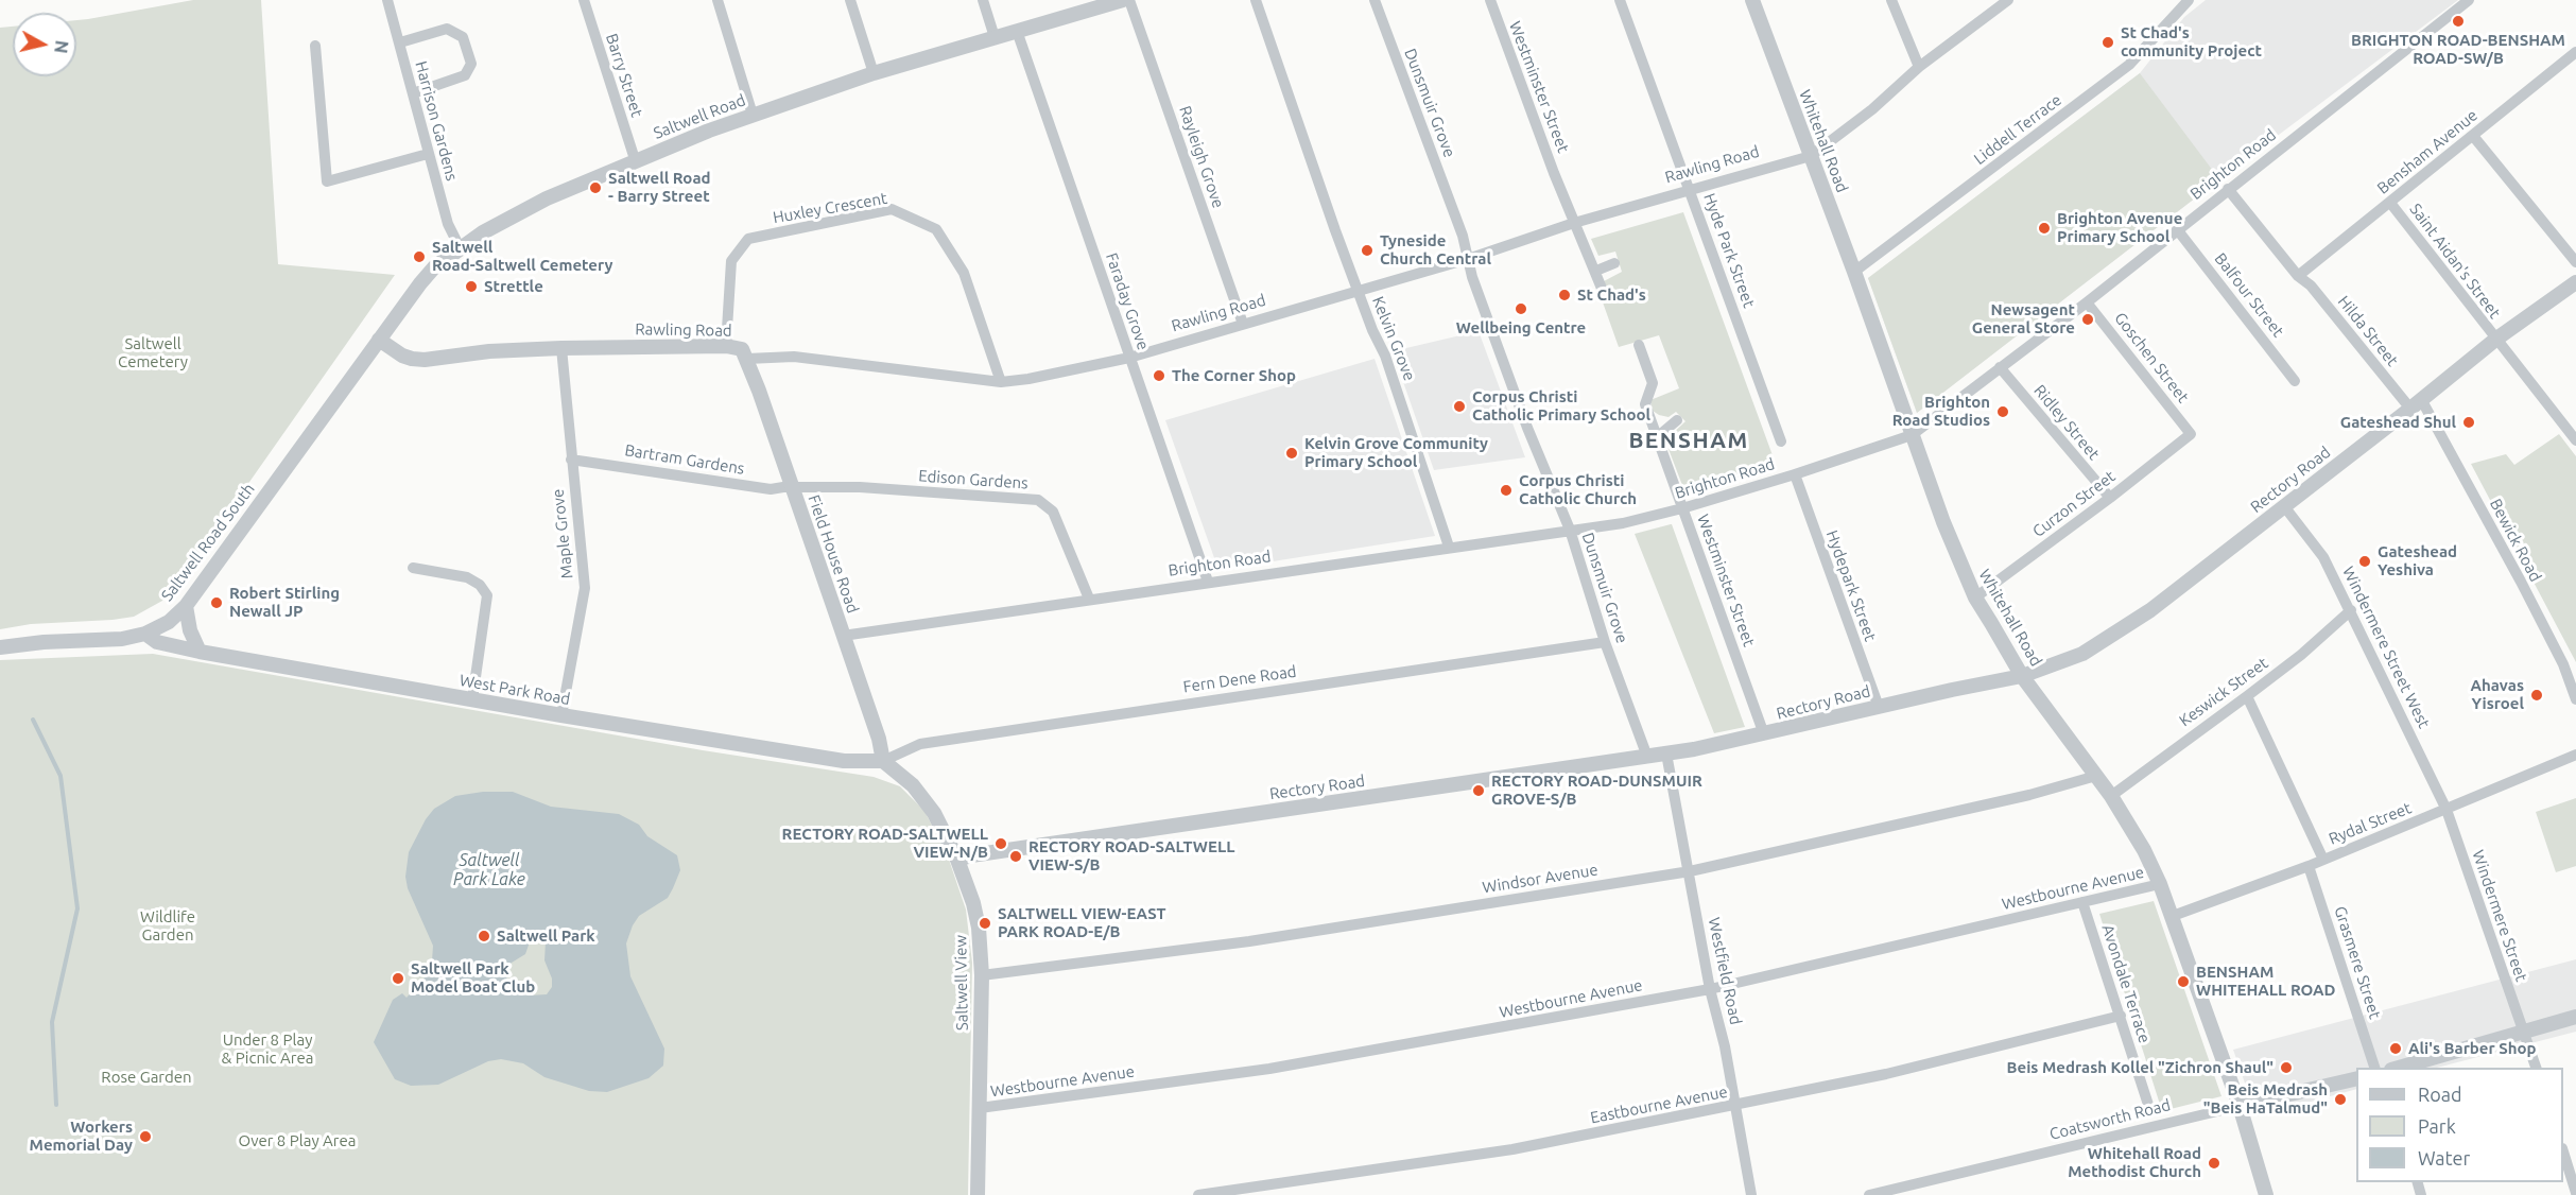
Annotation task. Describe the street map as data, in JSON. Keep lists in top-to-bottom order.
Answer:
{
  "streets": {
    "street": [
      "Barry Street",
      "Westminster Street",
      "Dunsmuir Grove",
      "Saltwell Road",
      "Harrison Gardens",
      "Liddell Terrace",
      "Whitehall Road",
      "Bensham Avenue",
      "Rayleigh Grove",
      "Rawling Road",
      "Brighton Road",
      "Huxley Crescent",
      "Hyde Park Street",
      "Saint Aidan's Street",
      "Balfour Street",
      "Faraday Grove",
      "Hilda Street",
      "Kelvin Grove",
      "Goschen Street",
      "Ridley Street",
      "Bartram Gardens",
      "Edison Gardens",
      "Rectory Road",
      "Curzon Street",
      "Maple Grove",
      "Bewick Road",
      "Saltwell Road South",
      "Field House Road",
      "Hydepark Street",
      "Windermere Street West",
      "Fern Dene Road",
      "West Park Road",
      "Keswick Street",
      "Rydal Street",
      "Windsor Avenue",
      "Westbourne Avenue",
      "Windermere Street",
      "Grasmere Street",
      "Westfield Road",
      "Saltwell View",
      "Avondale Terrace",
      "Eastbourne Avenue",
      "Coatsworth Road"
    ]
  },
  "crossings": [
    ["Barry Street", "Saltwell Road"],
    ["Westminster Street", "Rawling Road"],
    ["Westminster Street", "Brighton Road"],
    ["Westminster Street", "Rectory Road"],
    ["Dunsmuir Grove", "Rawling Road"],
    ["Dunsmuir Grove", "Brighton Road"],
    ["Dunsmuir Grove", "Rectory Road"],
    ["Dunsmuir Grove", "Fern Dene Road"],
    ["Saltwell Road", "Harrison Gardens"],
    ["Saltwell Road", "Rayleigh Grove"],
    ["Saltwell Road", "Rawling Road"],
    ["Saltwell Road", "Faraday Grove"],
    ["Saltwell Road", "Saltwell Road South"],
    ["Liddell Terrace", "Whitehall Road"],
    ["Whitehall Road", "Rawling Road"],
    ["Whitehall Road", "Brighton Road"],
    ["Whitehall Road", "Rectory Road"],
    ["Whitehall Road", "Curzon Street"],
    ["Whitehall Road", "Keswick Street"],
    ["Whitehall Road", "Rydal Street"],
    ["Whitehall Road", "Windsor Avenue"],
    ["Whitehall Road", "Westbourne Avenue"],
    ["Whitehall Road", "Coatsworth Road"],
    ["Bensham Avenue", "Saint Aidan's Street"],
    ["Bensham Avenue", "Hilda Street"],
    ["Rayleigh Grove", "Rawling Road"],
    ["Rawling Road", "Huxley Crescent"],
    ["Rawling Road", "Hyde Park Street"],
    ["Rawling Road", "Faraday Grove"],
    ["Rawling Road", "Kelvin Grove"],
    ["Rawling Road", "Maple Grove"],
    ["Rawling Road", "Field House Road"],
    ["Brighton Road", "Balfour Street"],
    ["Brighton Road", "Faraday Grove"],
    ["Brighton Road", "Hilda Street"],
    ["Brighton Road", "Kelvin Grove"],
    ["Brighton Road", "Goschen Street"],
    ["Brighton Road", "Ridley Street"],
    ["Brighton Road", "Edison Gardens"],
    ["Brighton Road", "Field House Road"],
    ["Brighton Road", "Hydepark Street"],
    ["Saint Aidan's Street", "Rectory Road"],
    ["Hilda Street", "Rectory Road"],
    ["Hilda Street", "Bewick Road"],
    ["Goschen Street", "Curzon Street"],
    ["Ridley Street", "Curzon Street"],
    ["Bartram Gardens", "Edison Gardens"],
    ["Bartram Gardens", "Maple Grove"],
    ["Bartram Gardens", "Field House Road"],
    ["Edison Gardens", "Field House Road"],
    ["Rectory Road", "Bewick Road"],
    ["Rectory Road", "Hydepark Street"],
    ["Rectory Road", "Windermere Street West"],
    ["Rectory Road", "Westfield Road"],
    ["Rectory Road", "Saltwell View"],
    ["Maple Grove", "West Park Road"],
    ["Saltwell Road South", "West Park Road"],
    ["Field House Road", "Fern Dene Road"],
    ["Field House Road", "West Park Road"],
    ["Field House Road", "Saltwell View"],
    ["Windermere Street West", "Keswick Street"],
    ["Windermere Street West", "Rydal Street"],
    ["Windermere Street West", "Windermere Street"],
    ["Fern Dene Road", "West Park Road"],
    ["Fern Dene Road", "Saltwell View"],
    ["West Park Road", "Saltwell View"],
    ["Rydal Street", "Windermere Street"],
    ["Rydal Street", "Grasmere Street"],
    ["Windsor Avenue", "Westfield Road"],
    ["Windsor Avenue", "Saltwell View"],
    ["Westbourne Avenue", "Westfield Road"],
    ["Westbourne Avenue", "Saltwell View"],
    ["Westbourne Avenue", "Avondale Terrace"],
    ["Westfield Road", "Eastbourne Avenue"],
    ["Avondale Terrace", "Eastbourne Avenue"]
  ],
  "districts": ["BENSHAM"],
  "water": ["Saltwell Park Lake"],
  "parks": [
    "Saltwell Cemetery",
    "Wildlife Garden",
    "Under 8 Play & Picnic Area",
    "Rose Garden",
    "Over 8 Play Area"
  ],
  "places": [
    "BRIGHTON ROAD-BENSHAM ROAD-SW/B",
    "St Chad's community Project",
    "Saltwell Road - Barry Street",
    "Brighton Avenue Primary School",
    "Tyneside Church Central",
    "Saltwell Road-Saltwell Cemetery",
    "Strettle",
    "St Chad's",
    "Wellbeing Centre",
    "Newsagent General Store",
    "The Corner Shop",
    "Corpus Christi Catholic Primary School",
    "Brighton Road Studios",
    "Gateshead Shul",
    "Kelvin Grove Community Primary School",
    "Corpus Christi Catholic Church",
    "Gateshead Yeshiva",
    "Robert Stirling Newall JP",
    "Ahavas Yisroel",
    "RECTORY ROAD-DUNSMUIR GROVE-S/B",
    "RECTORY ROAD-SALTWELL VIEW-N/B",
    "RECTORY ROAD-SALTWELL VIEW-S/B",
    "SALTWELL VIEW-EAST PARK ROAD-E/B",
    "Saltwell Park",
    "Saltwell Park Model Boat Club",
    "BENSHAM WHITEHALL ROAD",
    "Ali's Barber Shop",
    "Beis Medrash Kollel \"Zichron Shaul\"",
    "Beis Medrash \"Beis HaTalmud\"",
    "Workers Memorial Day",
    "Whitehall Road Methodist Church"
  ],
  "legend": ["Road", "Park", "Water"],
  "north": "right"
}
